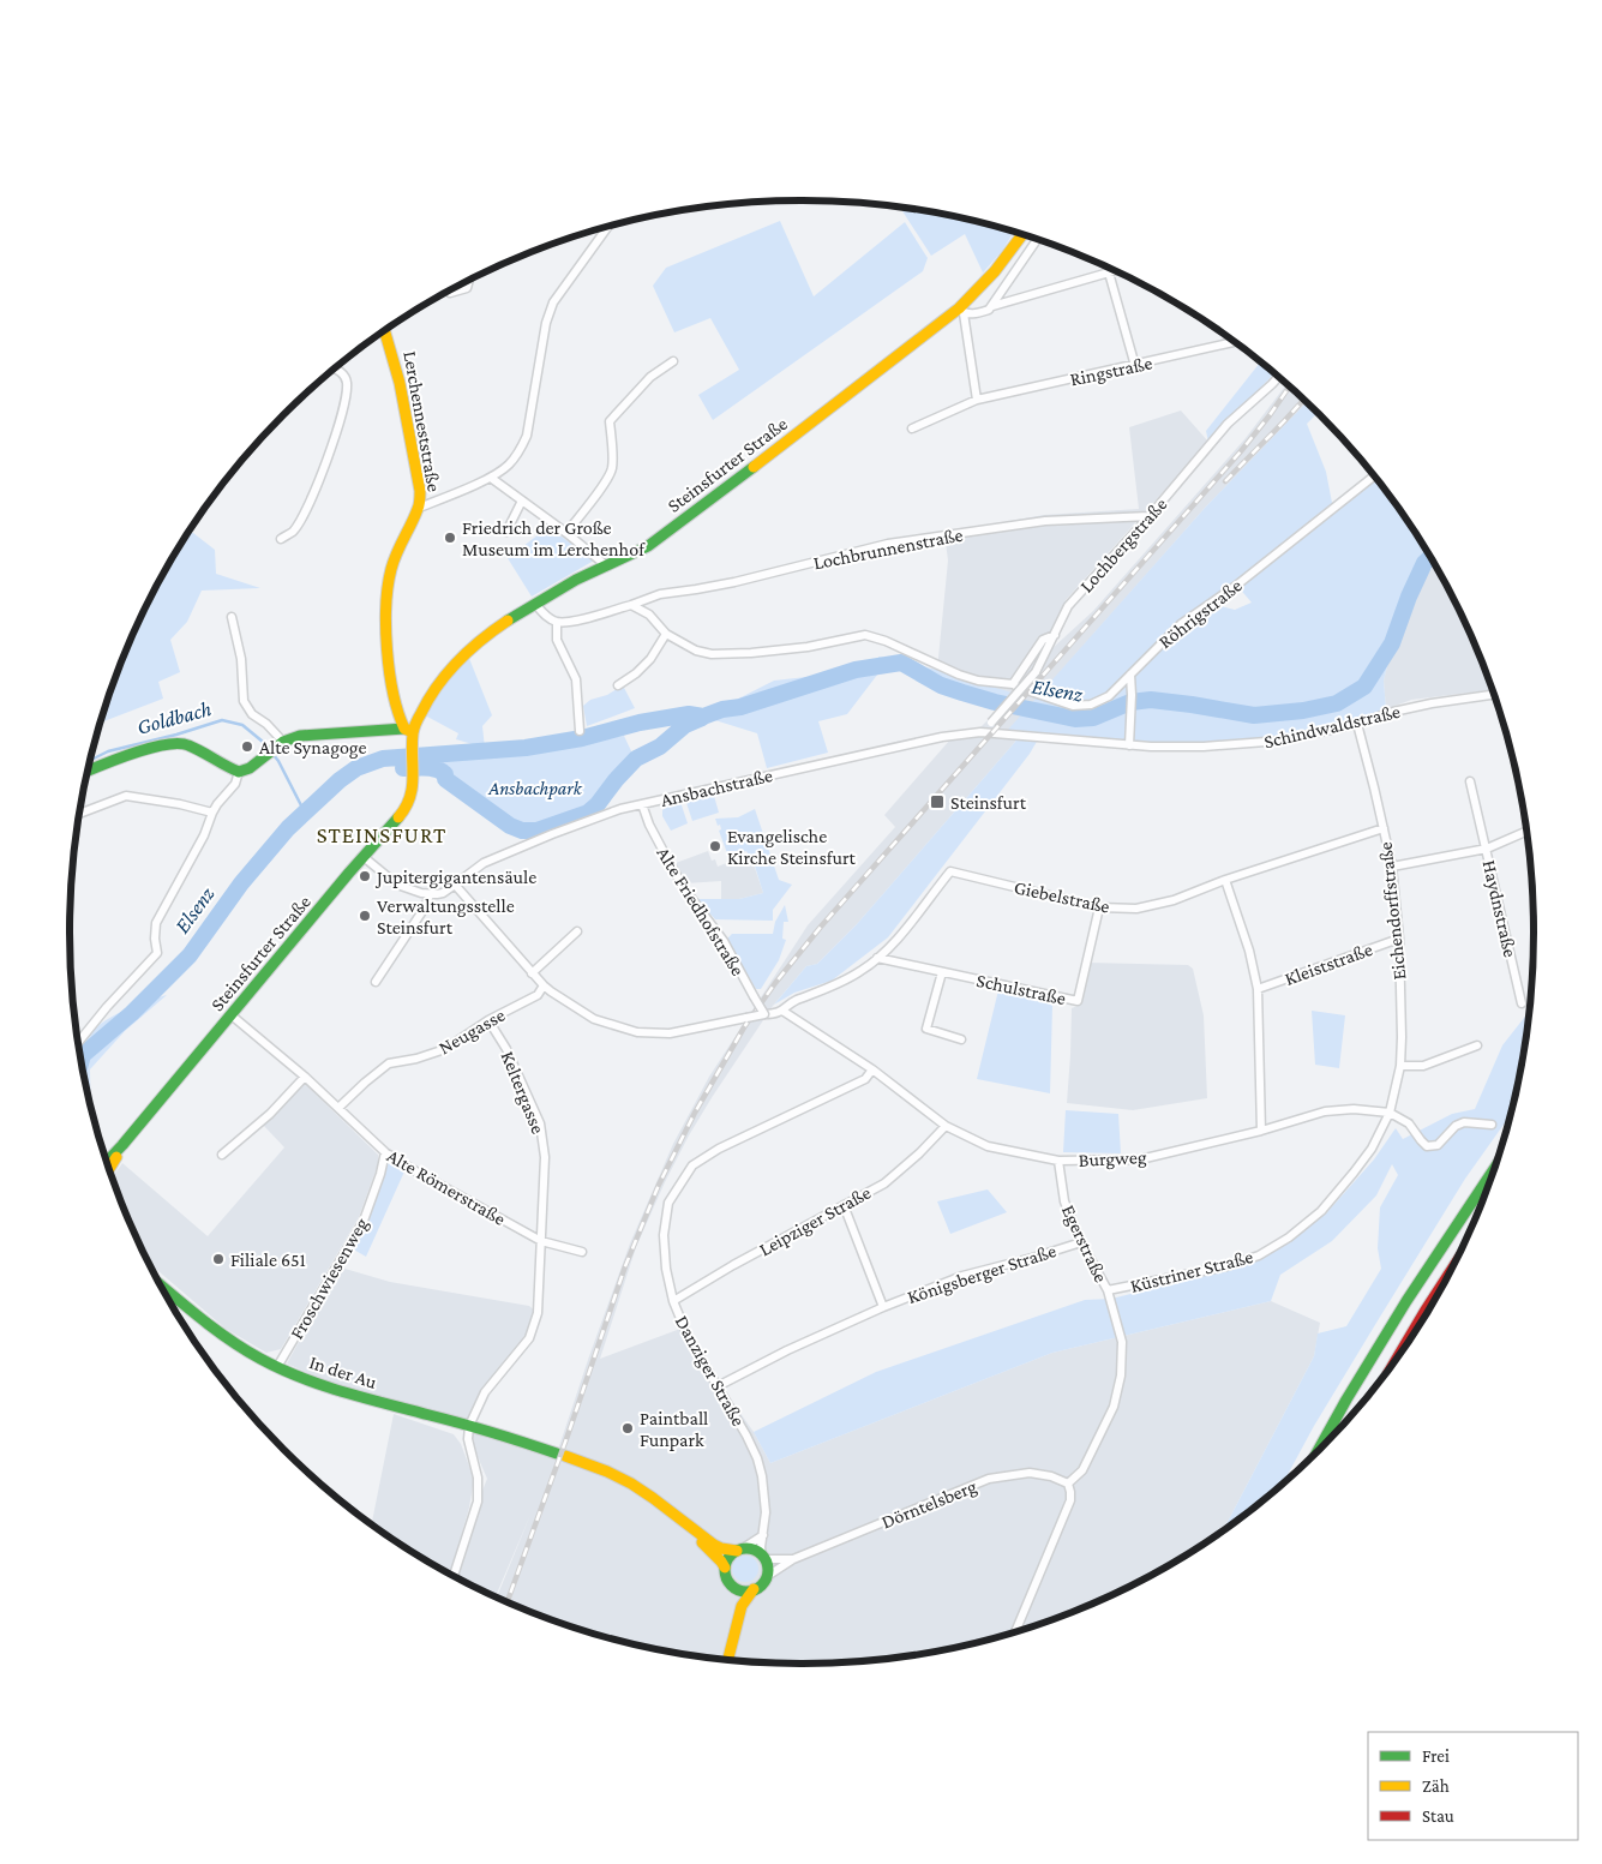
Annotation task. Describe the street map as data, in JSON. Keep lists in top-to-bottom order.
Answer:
{
  "streets": {
    "main road": ["Lerchenneststraße", "Steinsfurter Straße", "In der Au"],
    "street": [
      "Ringstraße",
      "Lochbergstraße",
      "Lochbrunnenstraße",
      "Röhrigstraße",
      "Schindwaldstraße",
      "Ansbachstraße",
      "Giebelstraße",
      "Haydnstraße",
      "Alte Friedhofstraße",
      "Eichendorffstraße",
      "Kleiststraße",
      "Schulstraße",
      "Neugasse",
      "Keltergasse",
      "Burgweg",
      "Alte Römerstraße",
      "Leipziger Straße",
      "Egerstraße",
      "Küstriner Straße",
      "Königsberger Straße",
      "Froschwiesenweg",
      "Danziger Straße",
      "Dörntelsberg"
    ]
  },
  "crossings": [
    ["Lerchenneststraße", "Steinsfurter Straße"],
    ["Steinsfurter Straße", "Alte Römerstraße"],
    ["Lochbergstraße", "Lochbrunnenstraße"],
    ["Lochbergstraße", "Ansbachstraße"],
    ["Lochbrunnenstraße", "Röhrigstraße"],
    ["Schindwaldstraße", "Ansbachstraße"],
    ["Schindwaldstraße", "Eichendorffstraße"],
    ["Ansbachstraße", "Alte Friedhofstraße"],
    ["Giebelstraße", "Eichendorffstraße"],
    ["Giebelstraße", "Schulstraße"],
    ["Haydnstraße", "Eichendorffstraße"],
    ["Eichendorffstraße", "Kleiststraße"],
    ["Eichendorffstraße", "Burgweg"],
    ["Eichendorffstraße", "Küstriner Straße"],
    ["Neugasse", "Keltergasse"],
    ["Neugasse", "Alte Römerstraße"],
    ["Keltergasse", "Alte Römerstraße"],
    ["Burgweg", "Leipziger Straße"],
    ["Burgweg", "Egerstraße"],
    ["Burgweg", "Küstriner Straße"],
    ["Burgweg", "Danziger Straße"],
    ["Alte Römerstraße", "Froschwiesenweg"],
    ["Leipziger Straße", "Königsberger Straße"],
    ["Leipziger Straße", "Danziger Straße"],
    ["Egerstraße", "Küstriner Straße"],
    ["Egerstraße", "Königsberger Straße"],
    ["Egerstraße", "Dörntelsberg"],
    ["Königsberger Straße", "Danziger Straße"],
    ["Froschwiesenweg", "In der Au"],
    ["Danziger Straße", "In der Au"],
    ["Danziger Straße", "Dörntelsberg"],
    ["In der Au", "Dörntelsberg"]
  ],
  "districts": ["STEINSFURT"],
  "water": ["Elsenz", "Goldbach"],
  "parks": ["Ansbachpark"],
  "places": {
    "other": [
      "Friedrich der Große Museum im Lerchenhof",
      "Alte Synagoge",
      "Evangelische Kirche Steinsfurt",
      "Jupitergigantensäule",
      "Verwaltungsstelle Steinsfurt",
      "Filiale 651",
      "Paintball Funpark"
    ],
    "transit": ["Steinsfurt"]
  },
  "legend": ["Frei", "Zäh", "Stau"]
}
